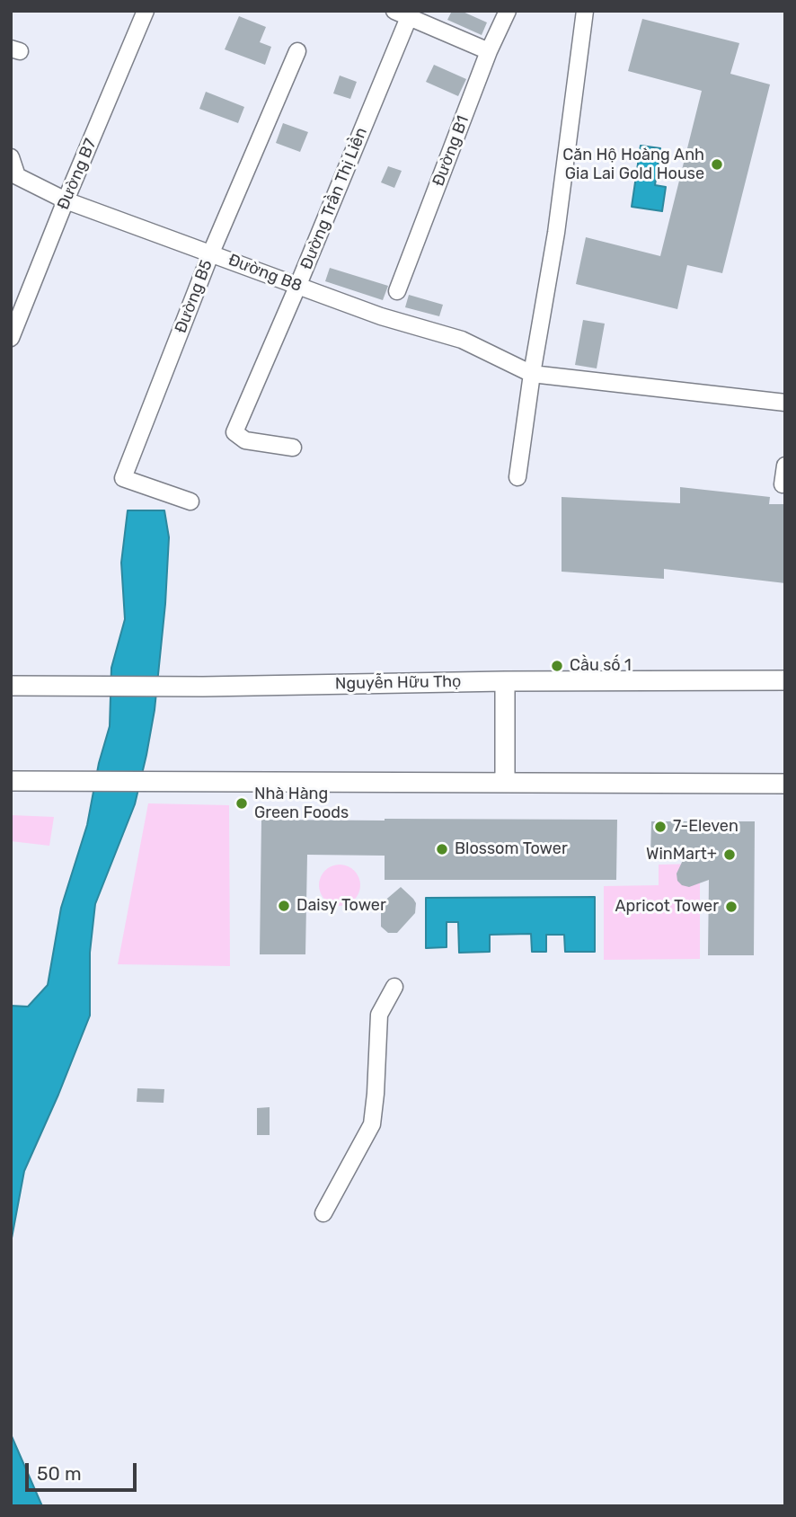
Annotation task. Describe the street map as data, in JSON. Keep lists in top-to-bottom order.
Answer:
{
  "streets": {
    "main road": ["Nguyễn Hữu Thọ"],
    "street": [
      "Đường B1",
      "Đường B7",
      "Đường Trần Thị Liền",
      "Đường B8",
      "Đường B5"
    ]
  },
  "crossings": [
    ["Đường B7", "Đường B8"],
    ["Đường Trần Thị Liền", "Đường B8"],
    ["Đường B8", "Đường B5"]
  ],
  "places": [
    "Căn Hộ Hoàng Anh Gia Lai Gold House",
    "Cầu số 1",
    "Nhà Hàng Green Foods",
    "7-Eleven",
    "Blossom Tower",
    "WinMart+",
    "Daisy Tower",
    "Apricot Tower"
  ],
  "scale_bar": "50 m"
}
